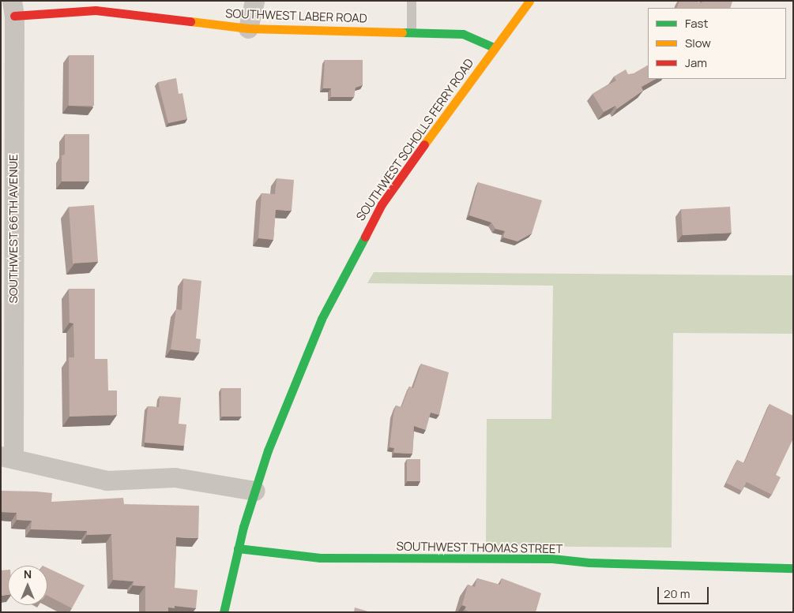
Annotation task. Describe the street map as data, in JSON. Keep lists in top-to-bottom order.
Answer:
{
  "streets": {
    "street": [
      "SOUTHWEST LABER ROAD",
      "SOUTHWEST SCHOLLS FERRY ROAD",
      "SOUTHWEST 66TH AVENUE",
      "SOUTHWEST THOMAS STREET"
    ]
  },
  "crossings": [
    ["SOUTHWEST LABER ROAD", "SOUTHWEST SCHOLLS FERRY ROAD"],
    ["SOUTHWEST LABER ROAD", "SOUTHWEST 66TH AVENUE"],
    ["SOUTHWEST SCHOLLS FERRY ROAD", "SOUTHWEST THOMAS STREET"]
  ],
  "legend": ["Fast", "Slow", "Jam"],
  "scale_bar": "20 m",
  "north": "top"
}
